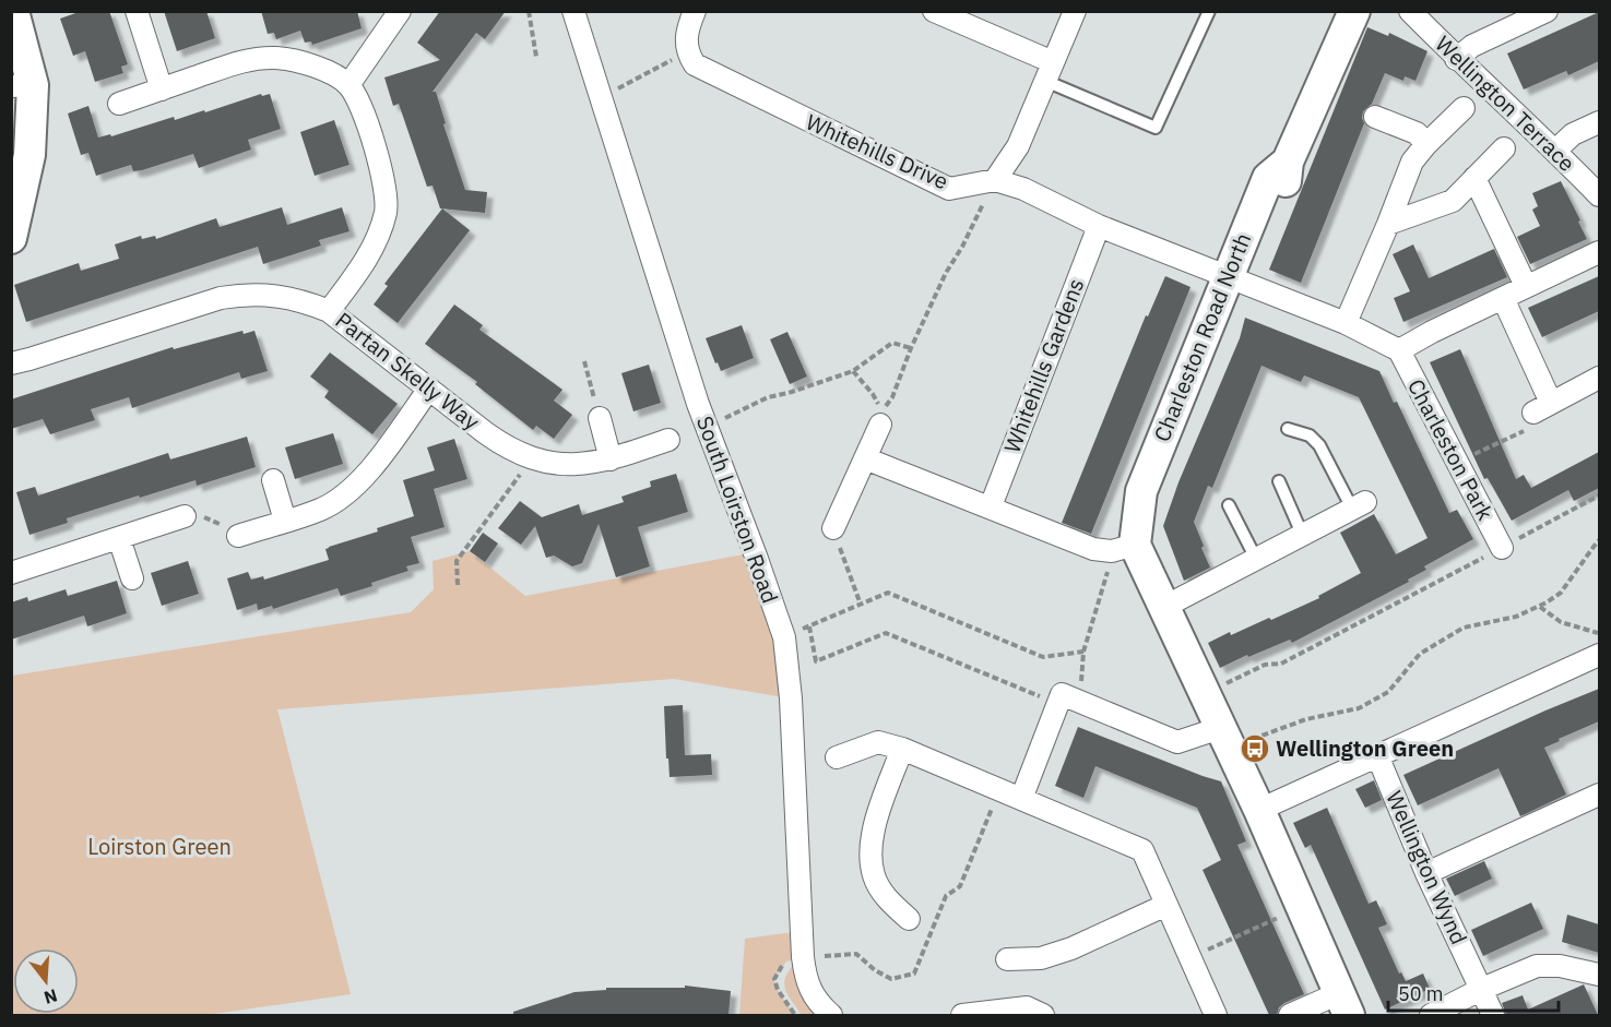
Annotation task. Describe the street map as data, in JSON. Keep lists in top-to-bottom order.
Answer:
{
  "streets": {
    "street": [
      "Wellington Terrace",
      "Whitehills Drive",
      "Charleston Road North",
      "Whitehills Gardens",
      "Partan Skelly Way",
      "Charleston Park",
      "South Loirston Road",
      "Wellington Wynd"
    ]
  },
  "crossings": [
    ["Whitehills Drive", "Charleston Road North"],
    ["Whitehills Drive", "Whitehills Gardens"]
  ],
  "parks": ["Loirston Green"],
  "places": {
    "bus stop": ["Wellington Green"]
  },
  "scale_bar": "50 m",
  "north": "bottom"
}
